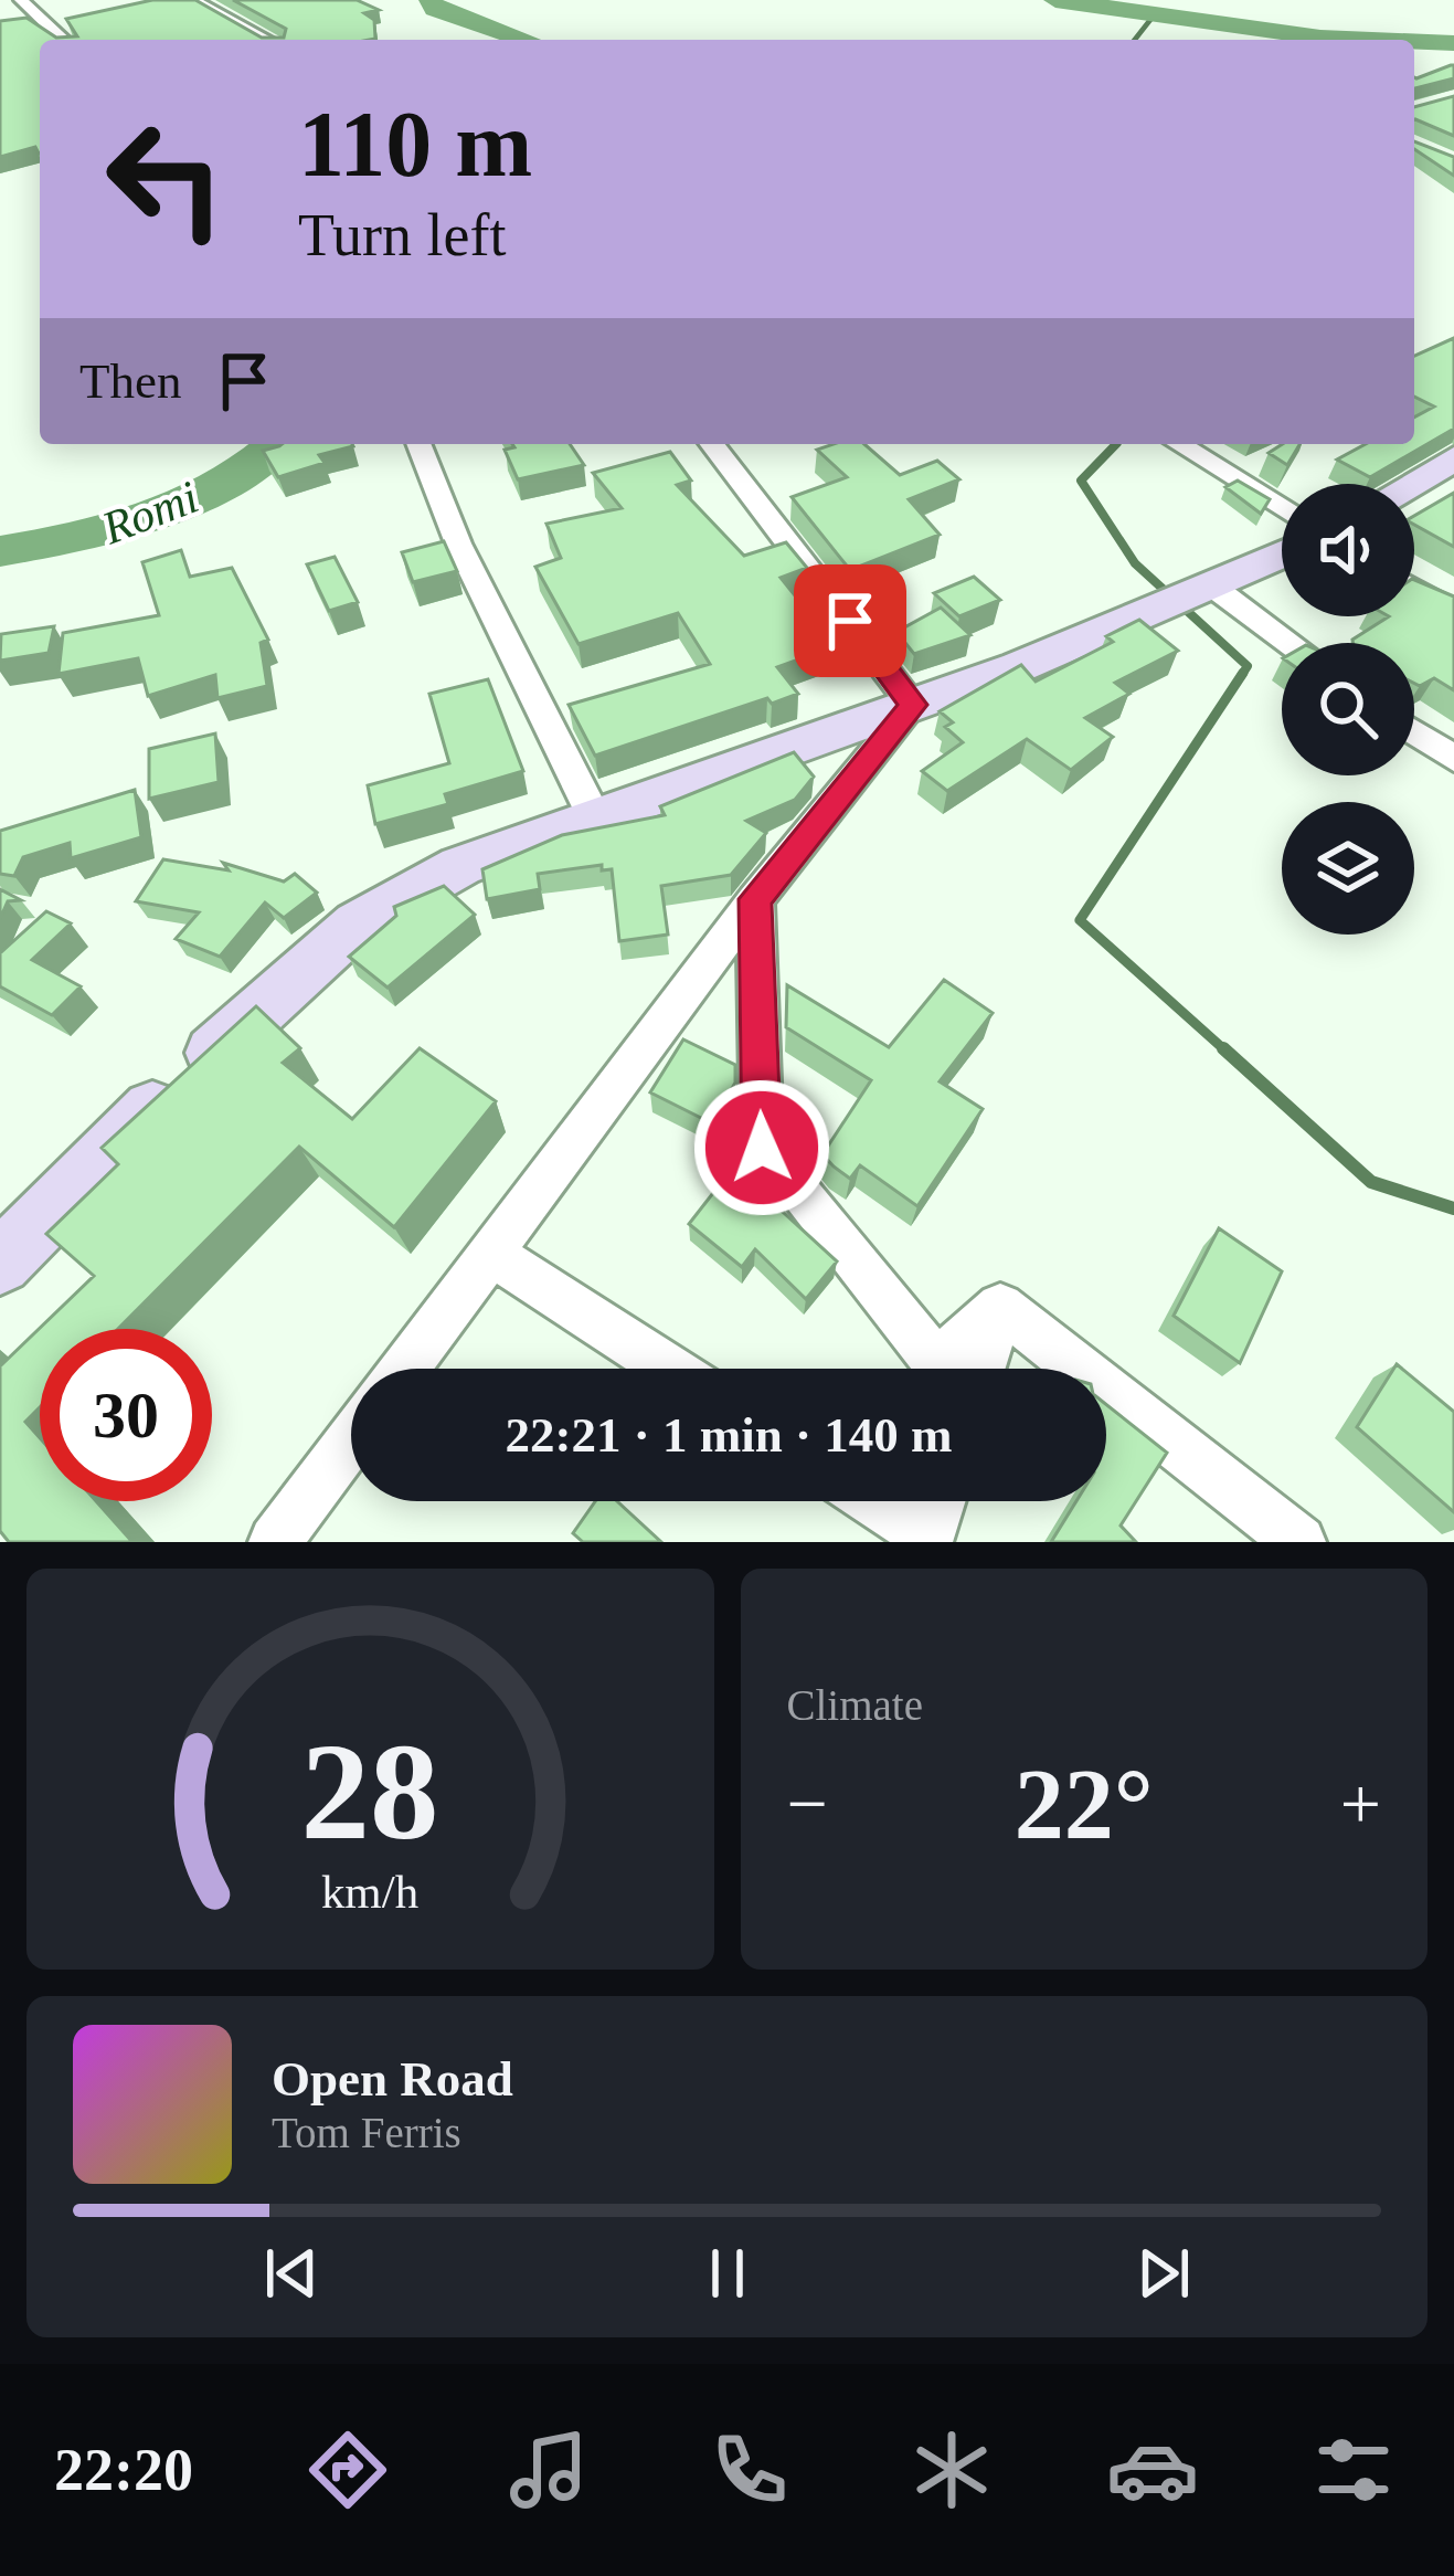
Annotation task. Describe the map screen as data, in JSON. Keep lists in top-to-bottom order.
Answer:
{
  "water": ["Romi"],
  "page": {
    "turn": ["110 m", "Turn left"],
    "then": "Then",
    "limit": "30",
    "trip": "22:21 · 1 min · 140 m",
    "tile": "Climate",
    "heat": ["−", "22°", "+"],
    "song": ["Open Road", "Tom Ferris"],
    "tabs": "22:20",
    "gauge": ["28", "km/h"]
  }
}
